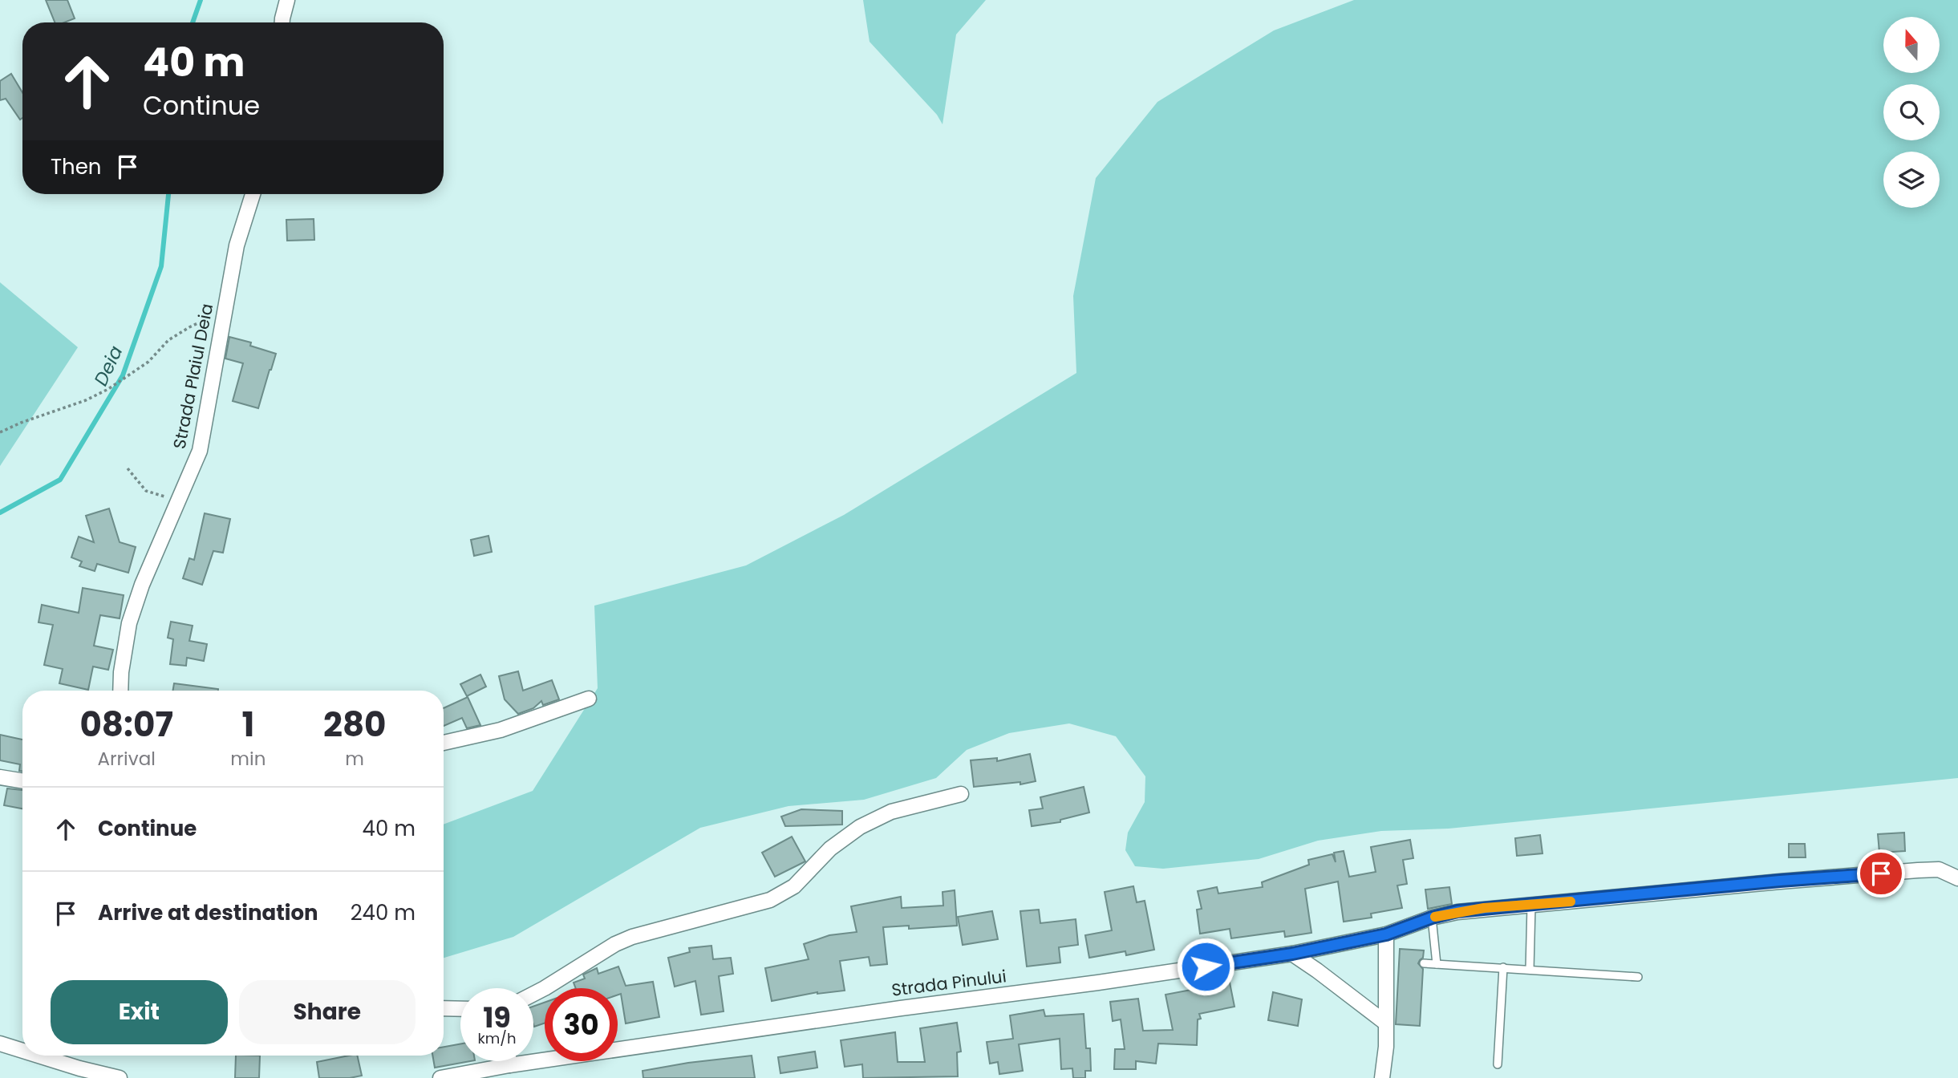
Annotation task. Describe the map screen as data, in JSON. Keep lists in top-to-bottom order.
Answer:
{
  "streets": {
    "street": ["Strada Plaiul Deia", "Strada Pinului"]
  },
  "water": ["Deia"],
  "north": "top",
  "page": {
    "turn": ["40 m", "Continue"],
    "then": "Then",
    "eta": [
      "08:07",
      "Arrival",
      "1",
      "min",
      "280",
      "m"
    ],
    "list": [
      {
        "name": "Continue",
        "value": "40 m"
      },
      {
        "name": "Arrive at destination",
        "value": "240 m"
      }
    ],
    "buttons": ["Exit", "Share"],
    "speed": "19 km/h",
    "limit": "30"
  }
}
